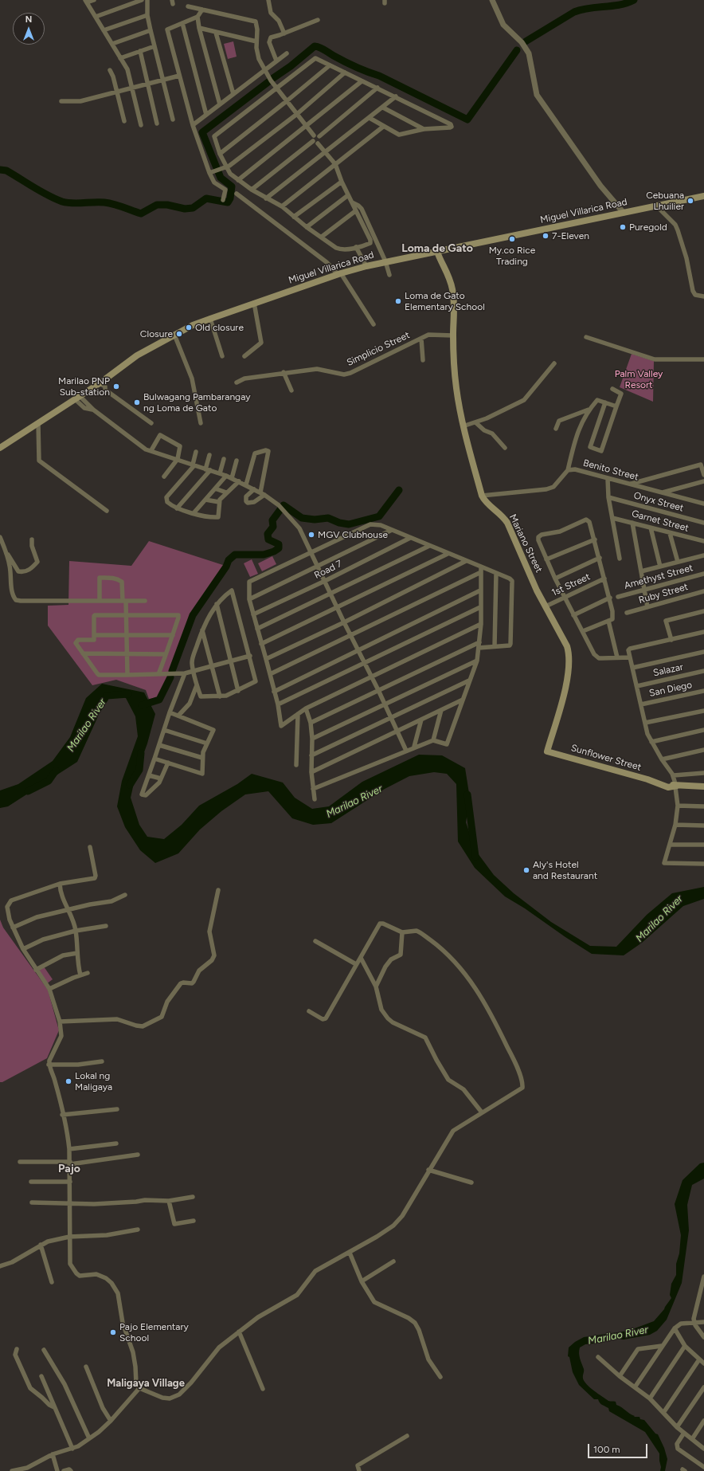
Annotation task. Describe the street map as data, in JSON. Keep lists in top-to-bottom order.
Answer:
{
  "streets": {
    "main road": ["Miguel Villarica Road", "Mariano Street", "Sunflower Street"],
    "street": [
      "Simplicio Street",
      "Benito Street",
      "Onyx Street",
      "Garnet Street",
      "Road 7",
      "Amethyst Street",
      "1st Street",
      "Ruby Street",
      "Salazar",
      "San Diego"
    ]
  },
  "crossings": [
    ["Miguel Villarica Road", "Mariano Street"],
    ["Simplicio Street", "Mariano Street"],
    ["Benito Street", "Mariano Street"],
    ["Mariano Street", "1st Street"],
    ["Mariano Street", "Sunflower Street"]
  ],
  "districts": ["Loma de Gato", "Pajo", "Maligaya Village"],
  "water": ["Marilao River"],
  "parks": ["Palm Valley Resort"],
  "places": [
    "Cebuana Lhuilier",
    "Puregold",
    "7-Eleven",
    "My.co Rice Trading",
    "Loma de Gato Elementary School",
    "Old closure",
    "Closure",
    "Marilao PNP Sub-station",
    "Bulwagang Pambarangay ng Loma de Gato",
    "MGV Clubhouse",
    "Aly's Hotel and Restaurant",
    "Lokal ng Maligaya",
    "Pajo Elementary School"
  ],
  "scale_bar": "100 m",
  "north": "top"
}
